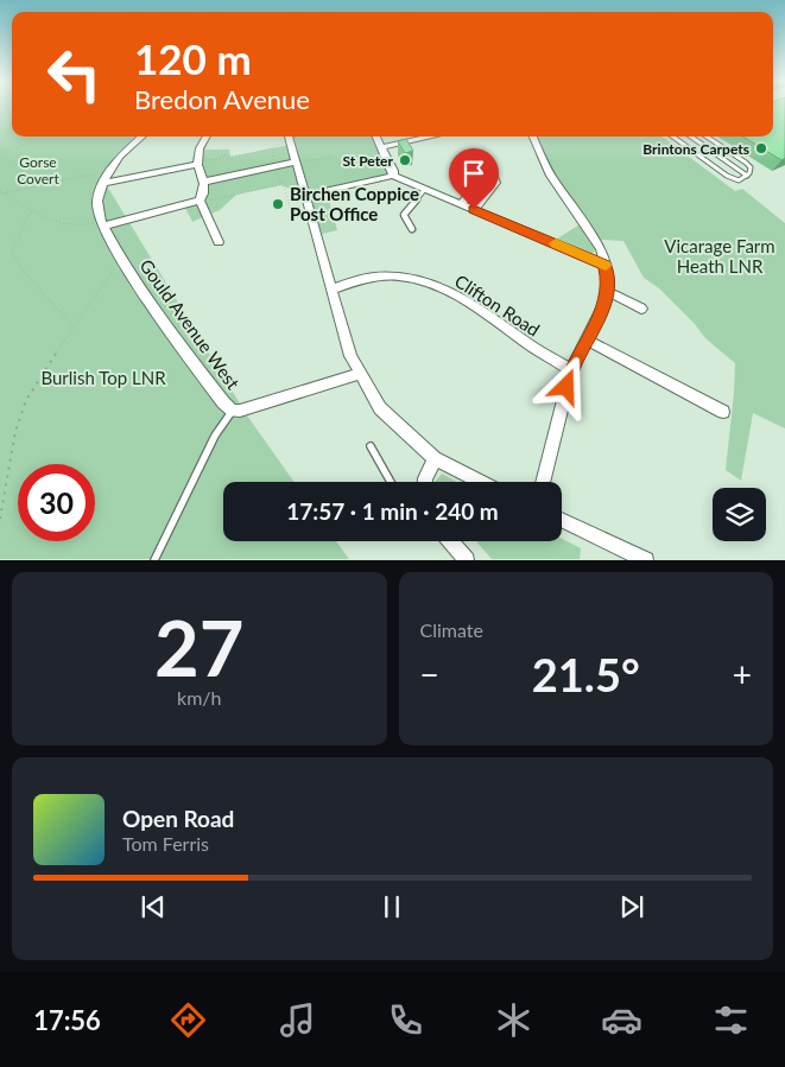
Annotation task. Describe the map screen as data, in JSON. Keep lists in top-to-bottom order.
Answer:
{
  "streets": {
    "street": ["Clifton Road", "Gould Avenue West"]
  },
  "parks": ["Gorse Covert", "Vicarage Farm Heath LNR", "Burlish Top LNR"],
  "places": ["Brintons Carpets", "St Peter", "Birchen Coppice Post Office"],
  "page": {
    "turn": ["120 m", "Bredon Avenue"],
    "limit": "30",
    "trip": "17:57 · 1 min · 240 m",
    "tile": [
      ["27", "km/h"],
      "Climate"
    ],
    "heat": ["−", "21.5°", "+"],
    "song": ["Open Road", "Tom Ferris"],
    "tabs": "17:56"
  }
}
